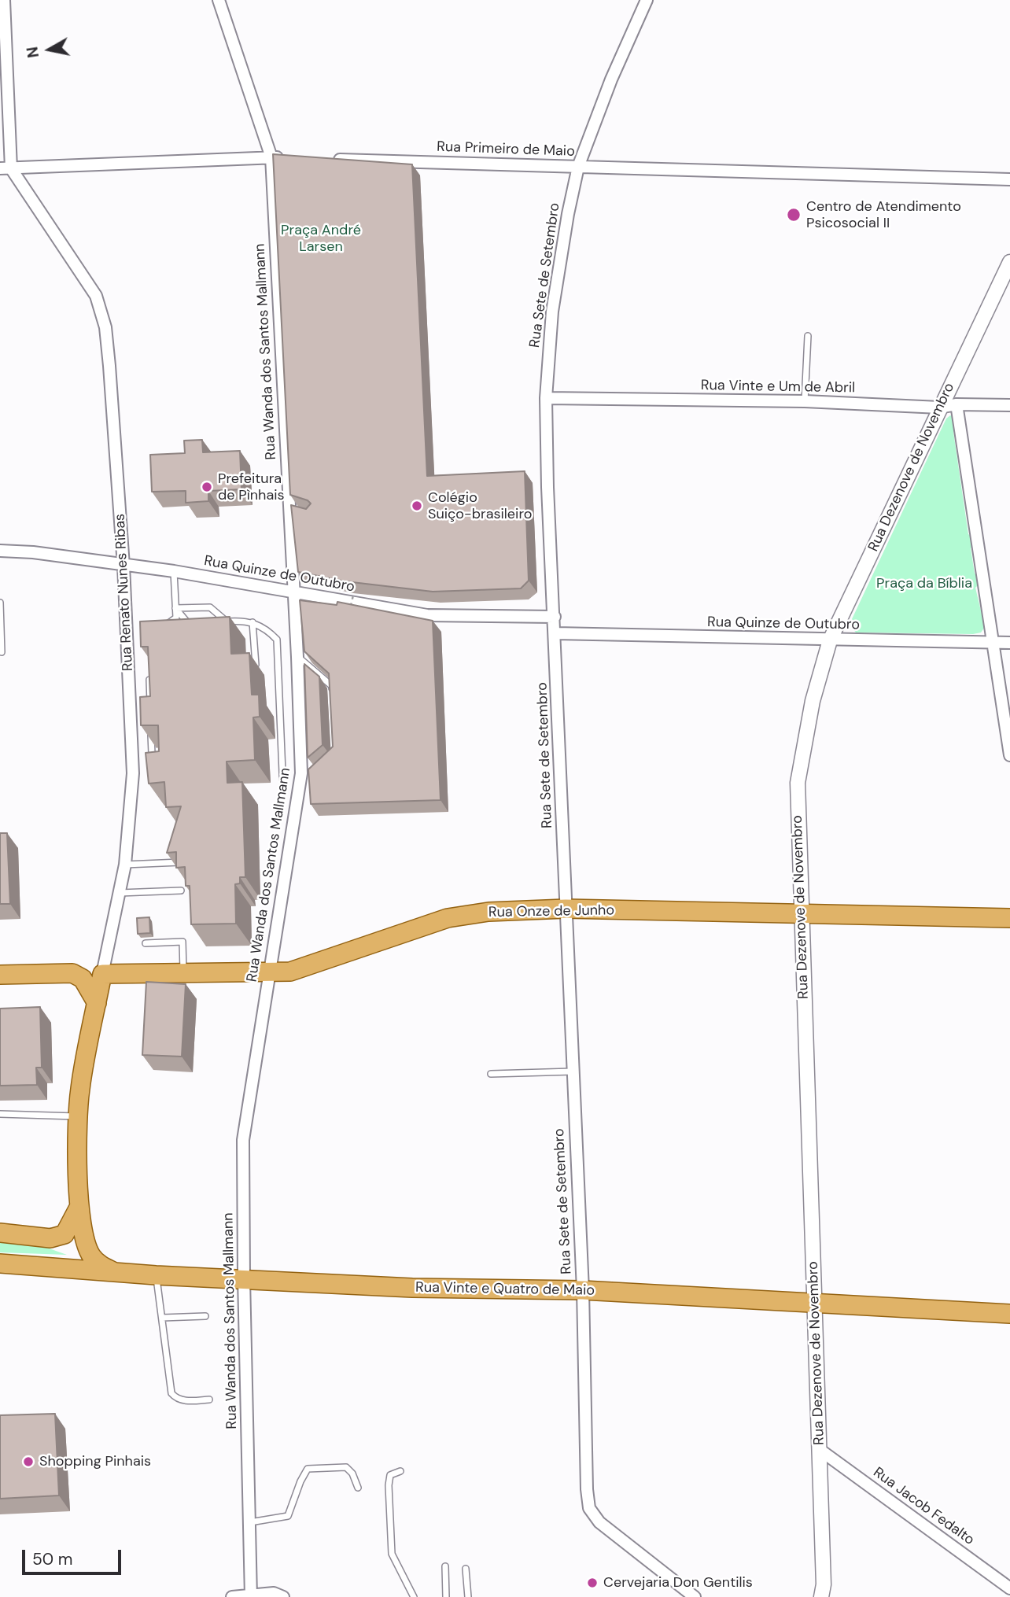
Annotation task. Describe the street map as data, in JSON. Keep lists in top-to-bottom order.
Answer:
{
  "streets": {
    "main road": ["Rua Renato Nunes Ribas", "Rua Onze de Junho", "Rua Vinte e Quatro de Maio"],
    "street": [
      "Rua Primeiro de Maio",
      "Rua Sete de Setembro",
      "Rua Wanda dos Santos Mallmann",
      "Rua Vinte e Um de Abril",
      "Rua Dezenove de Novembro",
      "Rua Quinze de Outubro",
      "Rua Jacob Fedalto"
    ]
  },
  "crossings": [
    ["Rua Primeiro de Maio", "Rua Sete de Setembro"],
    ["Rua Sete de Setembro", "Rua Vinte e Um de Abril"],
    ["Rua Sete de Setembro", "Rua Quinze de Outubro"],
    ["Rua Sete de Setembro", "Rua Onze de Junho"],
    ["Rua Sete de Setembro", "Rua Vinte e Quatro de Maio"],
    ["Rua Wanda dos Santos Mallmann", "Rua Quinze de Outubro"],
    ["Rua Wanda dos Santos Mallmann", "Rua Onze de Junho"],
    ["Rua Wanda dos Santos Mallmann", "Rua Vinte e Quatro de Maio"],
    ["Rua Vinte e Um de Abril", "Rua Dezenove de Novembro"],
    ["Rua Dezenove de Novembro", "Rua Quinze de Outubro"],
    ["Rua Dezenove de Novembro", "Rua Onze de Junho"],
    ["Rua Dezenove de Novembro", "Rua Vinte e Quatro de Maio"],
    ["Rua Dezenove de Novembro", "Rua Jacob Fedalto"],
    ["Rua Quinze de Outubro", "Rua Renato Nunes Ribas"],
    ["Rua Renato Nunes Ribas", "Rua Onze de Junho"],
    ["Rua Renato Nunes Ribas", "Rua Vinte e Quatro de Maio"]
  ],
  "parks": ["Praça André Larsen", "Praça da Bíblia"],
  "places": [
    "Centro de Atendimento Psicosocial II",
    "Prefeitura de Pìnhais",
    "Colégio Suiço-brasileiro",
    "Shopping Pinhais",
    "Cervejaria Don Gentilis"
  ],
  "scale_bar": "50 m",
  "north": "left"
}
